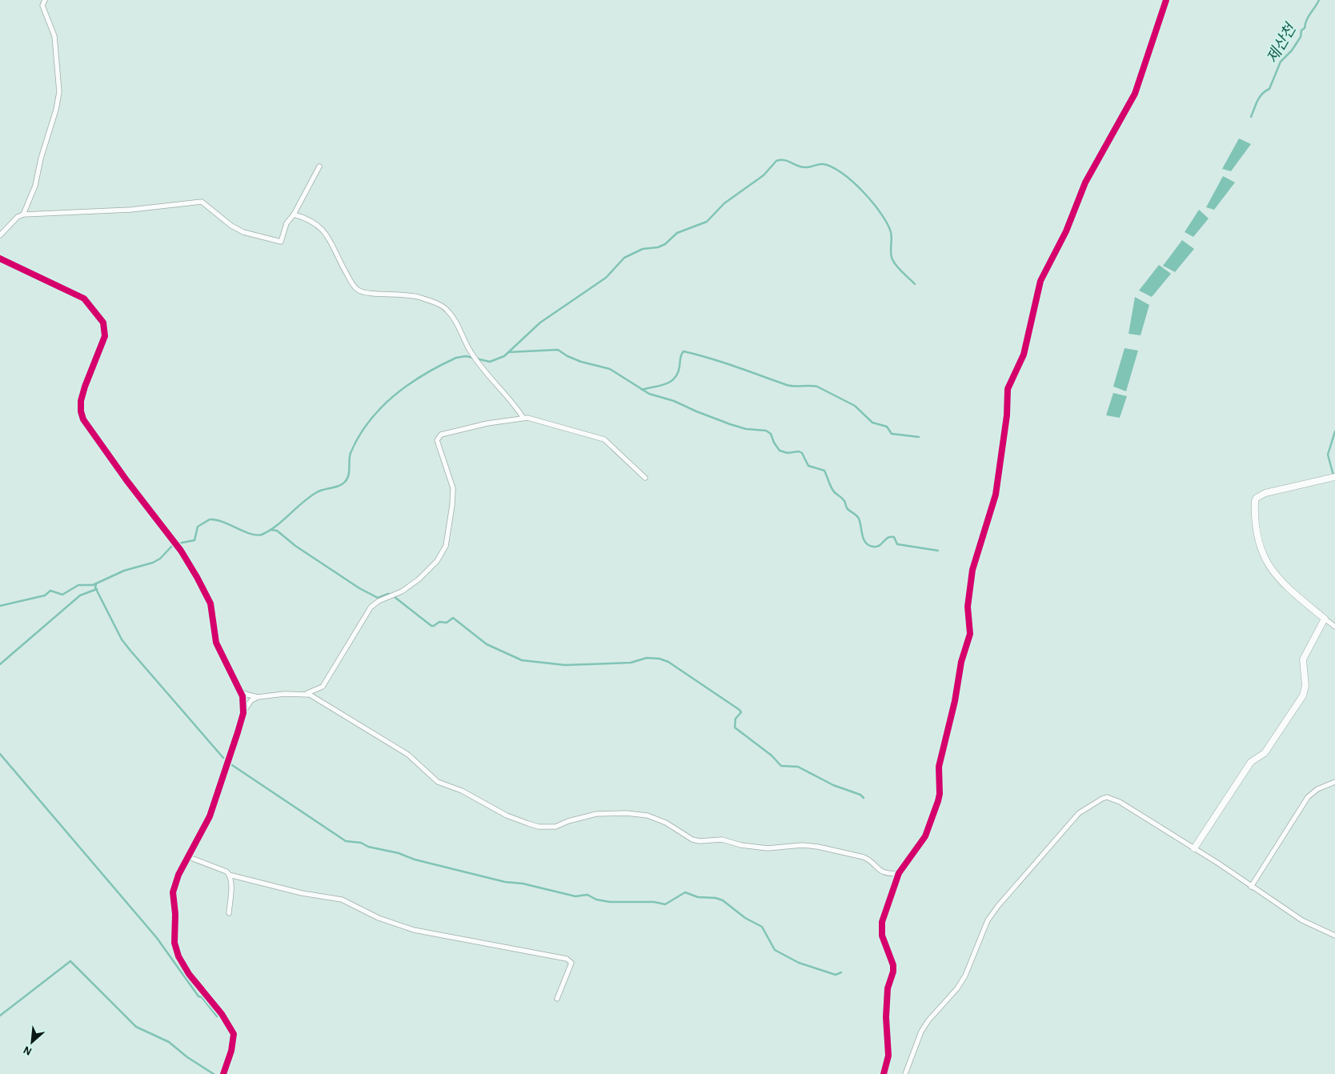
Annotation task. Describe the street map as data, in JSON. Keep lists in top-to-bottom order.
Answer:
{
  "water": ["제산천"],
  "north": "bottom left"
}
